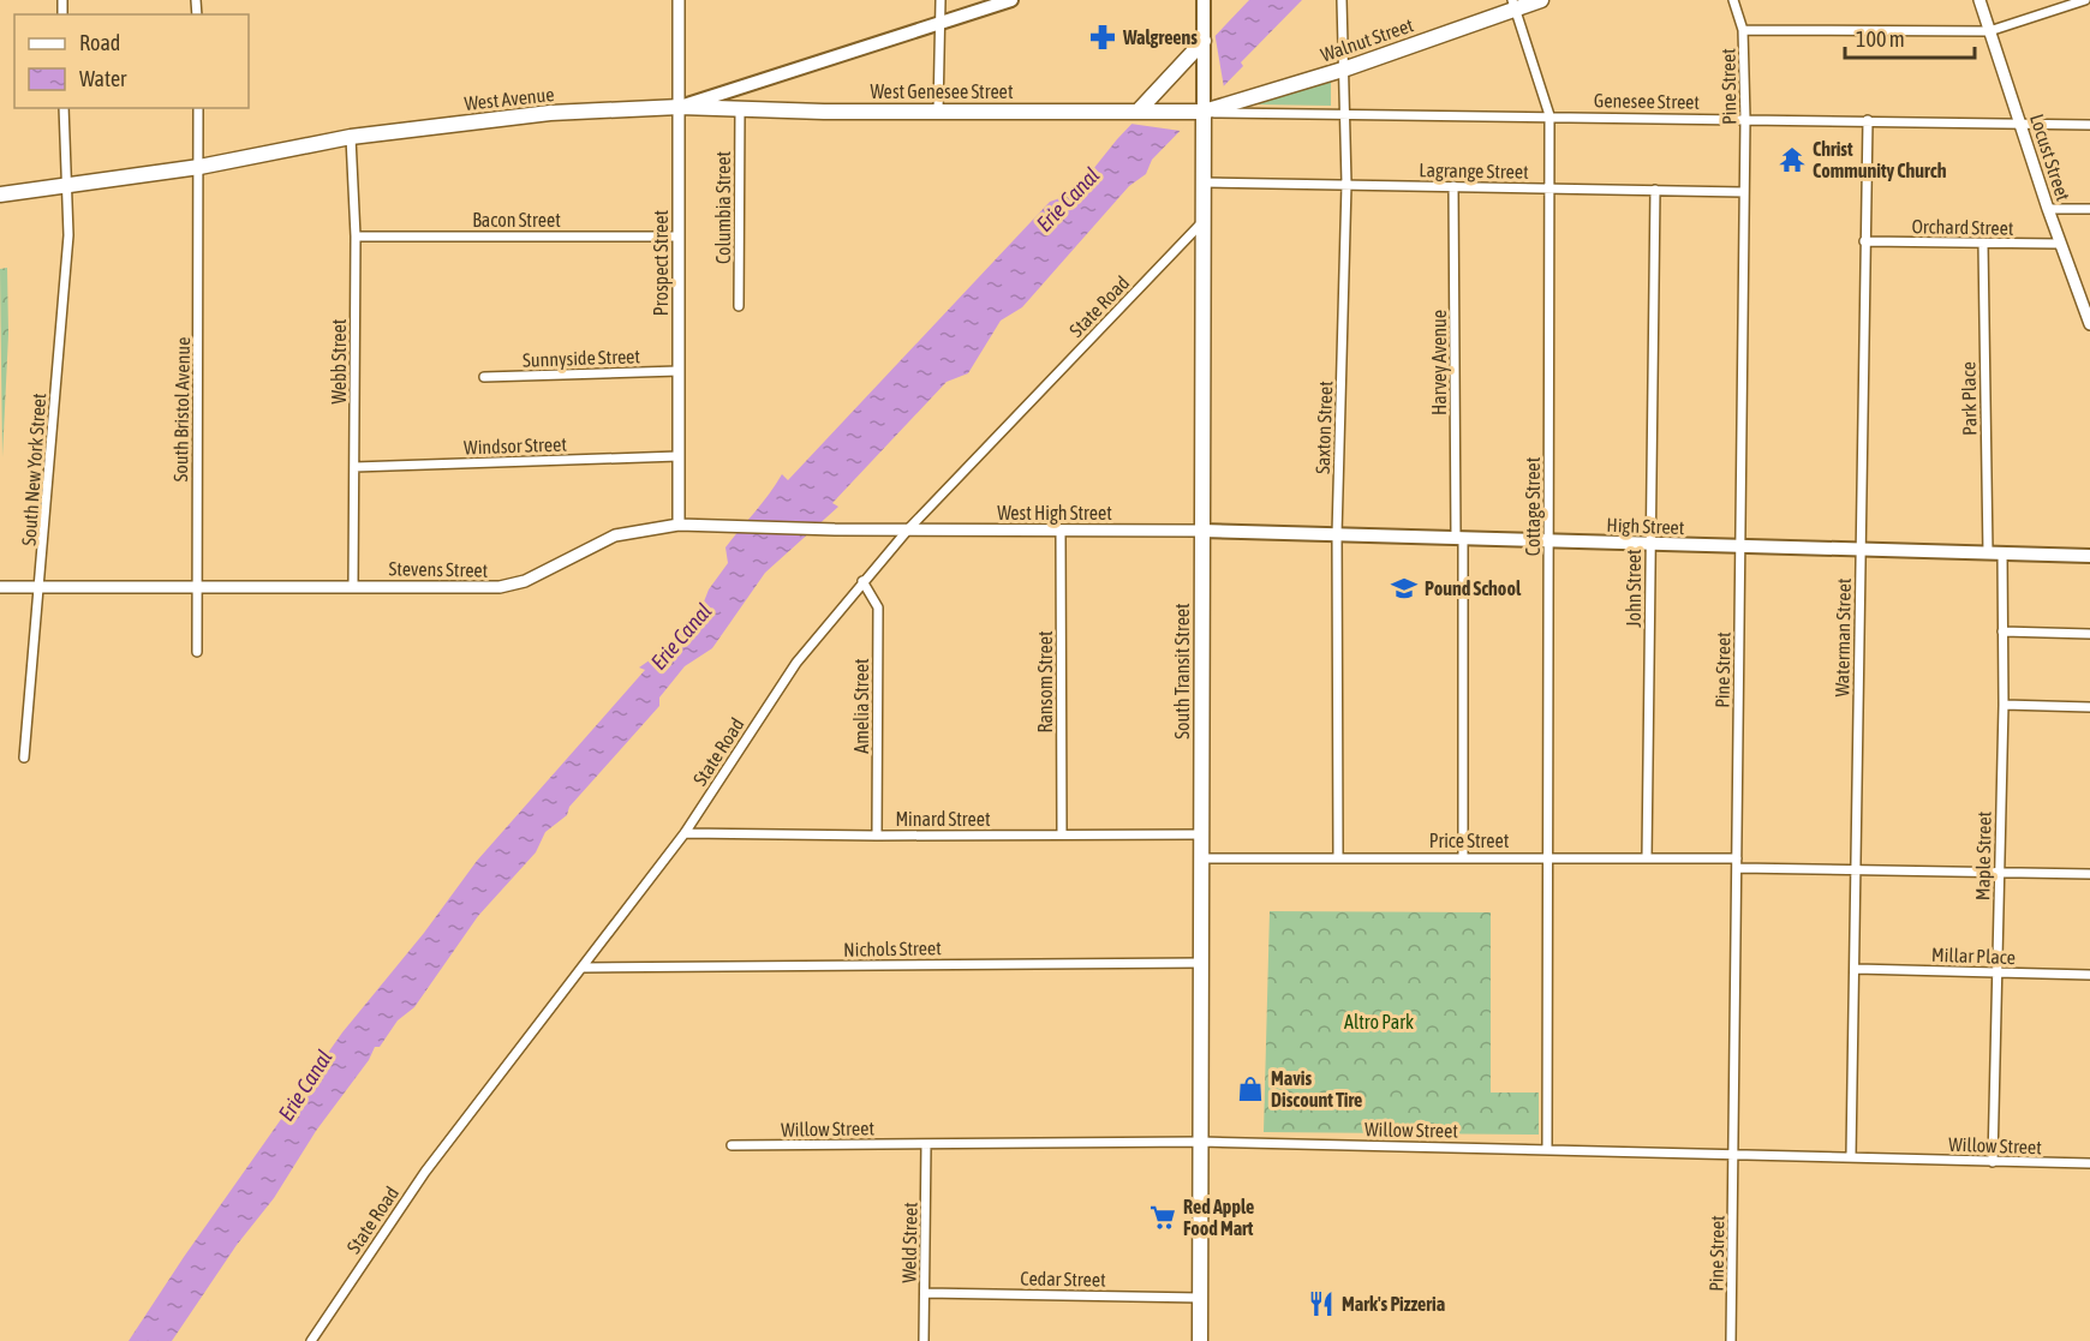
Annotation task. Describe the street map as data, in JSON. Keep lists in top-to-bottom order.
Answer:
{
  "streets": {
    "highway": [
      "Walnut Street",
      "West Genesee Street",
      "West Avenue",
      "South Transit Street"
    ],
    "main road": ["High Street"],
    "street": [
      "Pine Street",
      "Genesee Street",
      "Locust Street",
      "Lagrange Street",
      "Columbia Street",
      "Bacon Street",
      "Orchard Street",
      "Prospect Street",
      "State Road",
      "Sunnyside Street",
      "Webb Street",
      "Harvey Avenue",
      "Park Place",
      "South Bristol Avenue",
      "Saxton Street",
      "Windsor Street",
      "South New York Street",
      "Cottage Street",
      "West High Street",
      "Stevens Street",
      "John Street",
      "Waterman Street",
      "Ransom Street",
      "Amelia Street",
      "Minard Street",
      "Price Street",
      "Maple Street",
      "Nichols Street",
      "Millar Place",
      "Willow Street",
      "Weld Street",
      "Cedar Street"
    ]
  },
  "crossings": [
    ["Walnut Street", "West Genesee Street"],
    ["Walnut Street", "Genesee Street"],
    ["Walnut Street", "Saxton Street"],
    ["Walnut Street", "Cottage Street"],
    ["Walnut Street", "South Transit Street"],
    ["Pine Street", "Genesee Street"],
    ["Pine Street", "Lagrange Street"],
    ["Pine Street", "High Street"],
    ["Pine Street", "Price Street"],
    ["Pine Street", "Willow Street"],
    ["West Genesee Street", "West Avenue"],
    ["West Genesee Street", "Genesee Street"],
    ["West Genesee Street", "Columbia Street"],
    ["West Genesee Street", "Prospect Street"],
    ["West Genesee Street", "South Transit Street"],
    ["West Avenue", "Prospect Street"],
    ["West Avenue", "Webb Street"],
    ["West Avenue", "South Bristol Avenue"],
    ["West Avenue", "South New York Street"],
    ["Genesee Street", "Locust Street"],
    ["Genesee Street", "Saxton Street"],
    ["Genesee Street", "Cottage Street"],
    ["Genesee Street", "Waterman Street"],
    ["Genesee Street", "South Transit Street"],
    ["Locust Street", "Orchard Street"],
    ["Lagrange Street", "Harvey Avenue"],
    ["Lagrange Street", "Saxton Street"],
    ["Lagrange Street", "Cottage Street"],
    ["Lagrange Street", "John Street"],
    ["Lagrange Street", "South Transit Street"],
    ["Bacon Street", "Prospect Street"],
    ["Bacon Street", "Webb Street"],
    ["Orchard Street", "Park Place"],
    ["Orchard Street", "Waterman Street"],
    ["Prospect Street", "Sunnyside Street"],
    ["Prospect Street", "Windsor Street"],
    ["Prospect Street", "Stevens Street"],
    ["State Road", "West High Street"],
    ["State Road", "Stevens Street"],
    ["State Road", "South Transit Street"],
    ["State Road", "Amelia Street"],
    ["State Road", "Minard Street"],
    ["State Road", "Nichols Street"],
    ["Webb Street", "Windsor Street"],
    ["Webb Street", "Stevens Street"],
    ["Harvey Avenue", "High Street"],
    ["Harvey Avenue", "Price Street"],
    ["Park Place", "High Street"],
    ["South Bristol Avenue", "Stevens Street"],
    ["Saxton Street", "High Street"],
    ["Saxton Street", "Price Street"],
    ["South New York Street", "Stevens Street"],
    ["Cottage Street", "High Street"],
    ["Cottage Street", "Price Street"],
    ["Cottage Street", "Willow Street"],
    ["West High Street", "High Street"],
    ["West High Street", "Stevens Street"],
    ["West High Street", "South Transit Street"],
    ["West High Street", "Ransom Street"],
    ["High Street", "John Street"],
    ["High Street", "Waterman Street"],
    ["High Street", "South Transit Street"],
    ["High Street", "Maple Street"],
    ["John Street", "Price Street"],
    ["Waterman Street", "Price Street"],
    ["Waterman Street", "Millar Place"],
    ["Waterman Street", "Willow Street"],
    ["South Transit Street", "Minard Street"],
    ["South Transit Street", "Price Street"],
    ["South Transit Street", "Nichols Street"],
    ["South Transit Street", "Willow Street"],
    ["South Transit Street", "Cedar Street"],
    ["Ransom Street", "Minard Street"],
    ["Amelia Street", "Minard Street"],
    ["Price Street", "Maple Street"],
    ["Maple Street", "Millar Place"],
    ["Maple Street", "Willow Street"],
    ["Willow Street", "Weld Street"],
    ["Weld Street", "Cedar Street"]
  ],
  "water": ["Erie Canal"],
  "parks": ["Altro Park"],
  "places": {
    "pharmacy": ["Walgreens"],
    "temple": ["Christ Community Church"],
    "school or university": ["Pound School"],
    "shop": ["Mavis Discount Tire"],
    "supermarket": ["Red Apple Food Mart"],
    "restaurant": ["Mark's Pizzeria"]
  },
  "legend": ["Road", "Water"],
  "scale_bar": "100 m"
}
